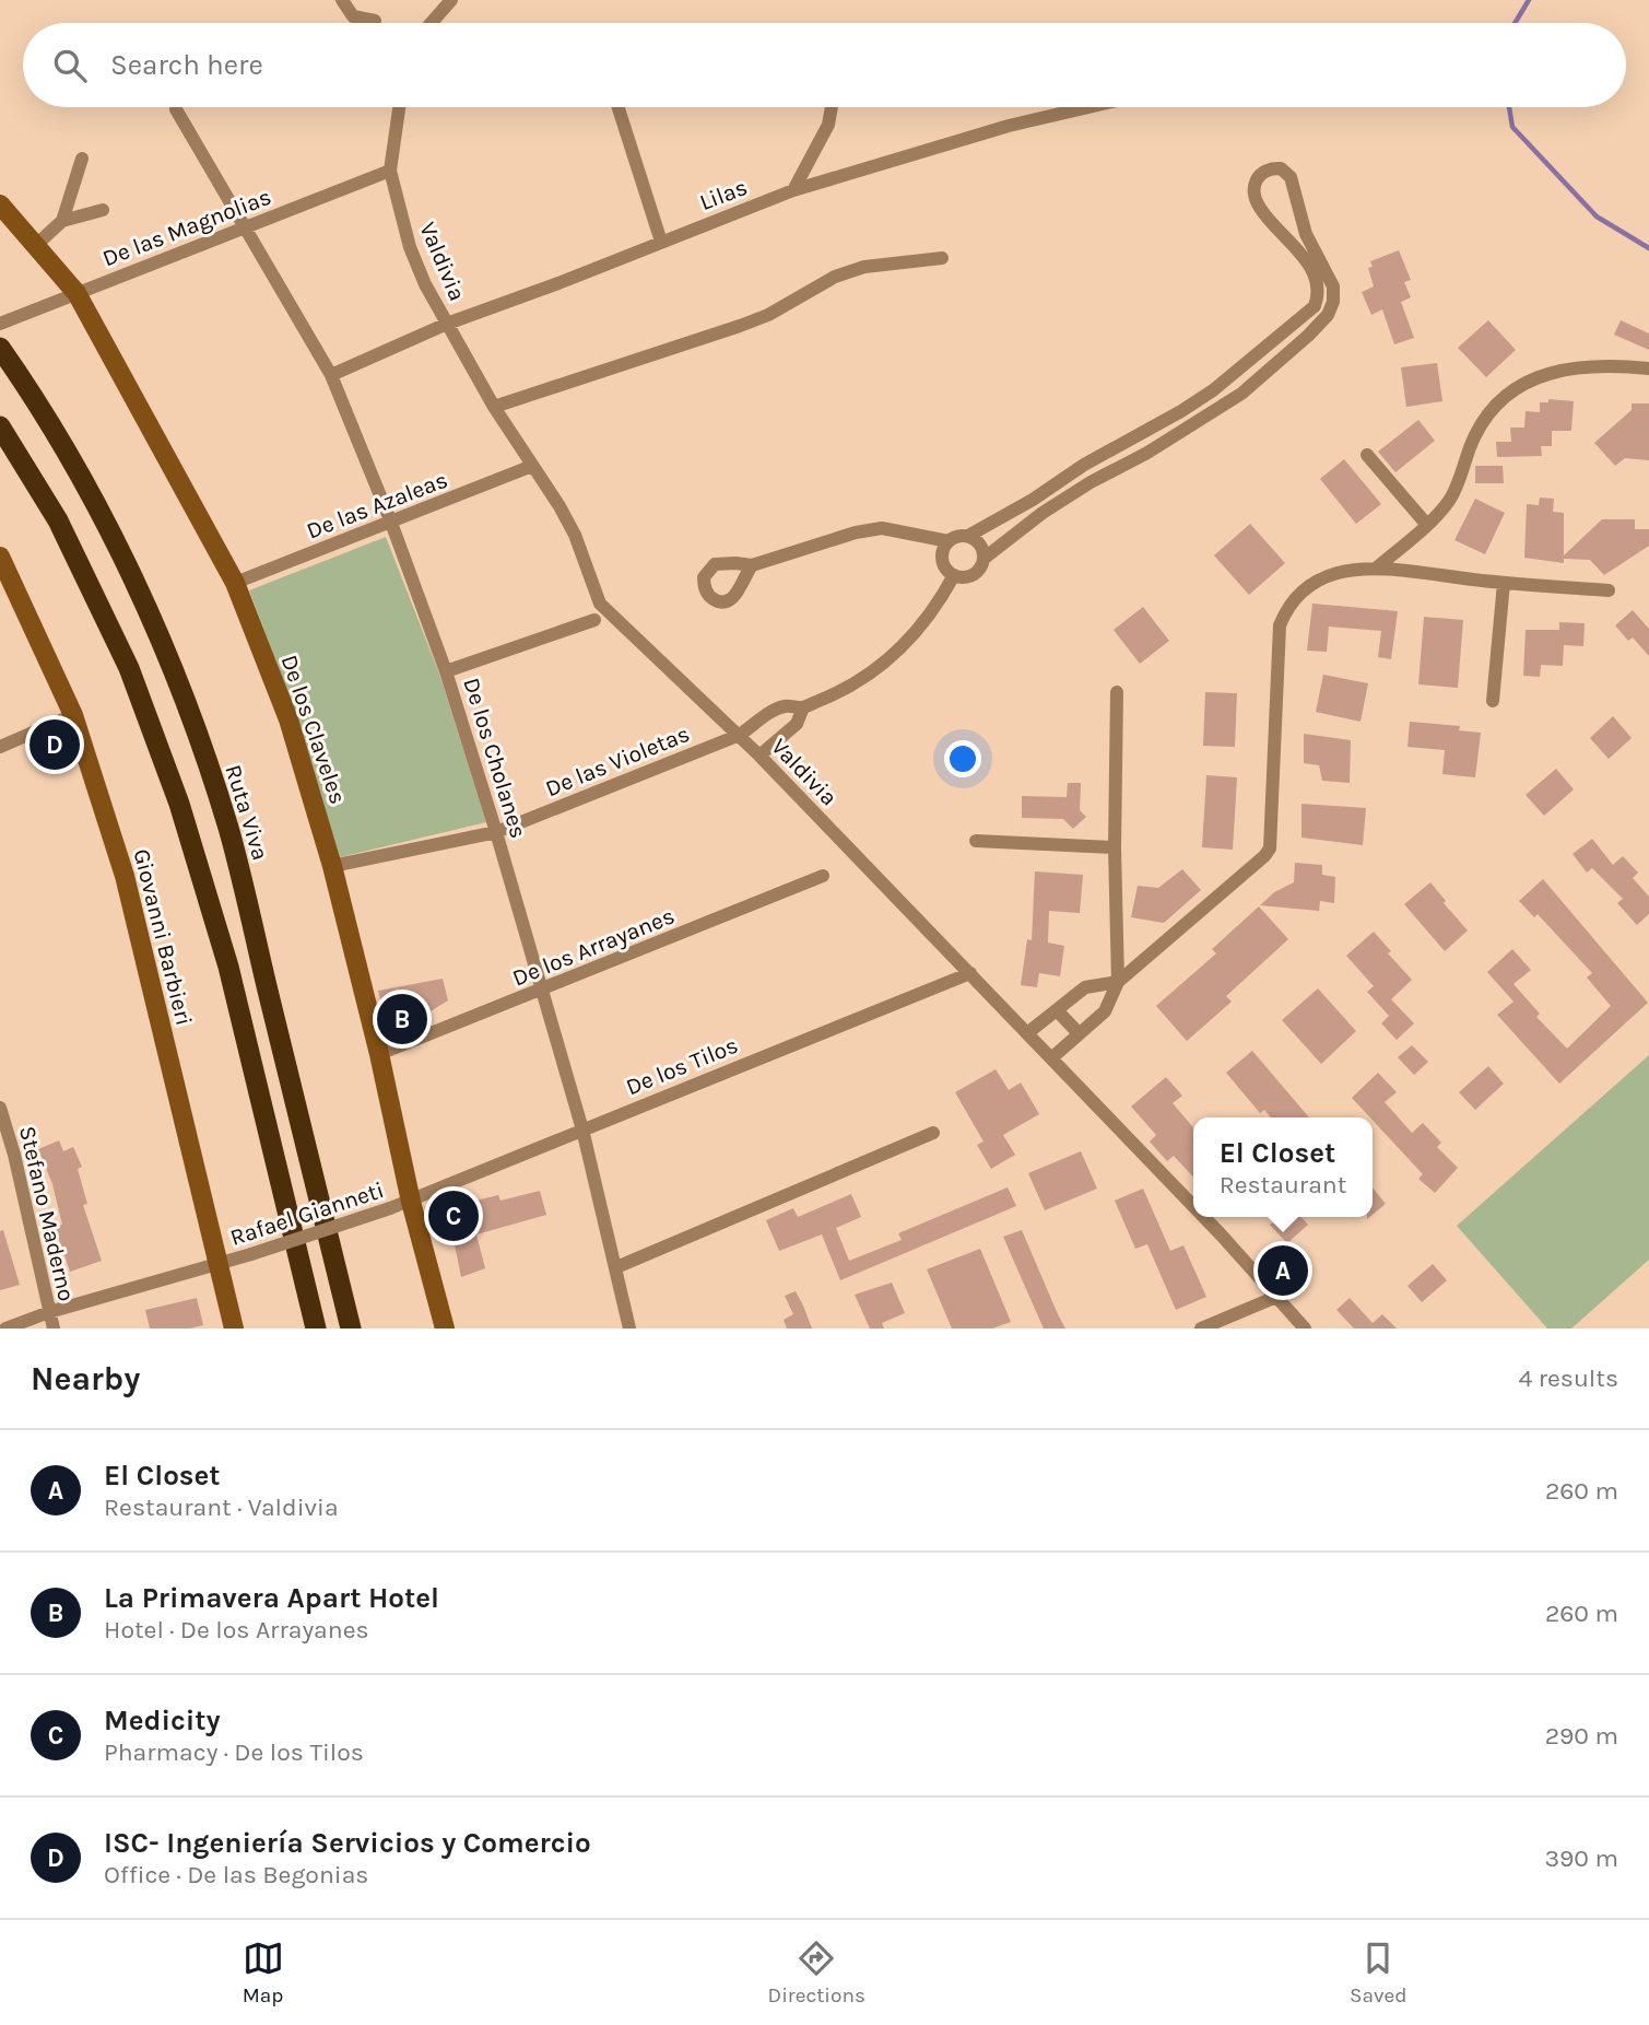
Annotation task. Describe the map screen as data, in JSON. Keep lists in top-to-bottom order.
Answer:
{
  "streets": {
    "highway": ["Ruta Viva"],
    "main road": ["De los Claveles", "Giovanni Barbieri"],
    "street": [
      "Lilas",
      "De las Magnolias",
      "Valdivia",
      "De las Azaleas",
      "De los Cholanes",
      "De las Violetas",
      "De los Arrayanes",
      "De los Tilos",
      "Stefano Maderno",
      "Rafael Gianneti"
    ]
  },
  "crossings": [
    ["Lilas", "Valdivia"],
    ["Lilas", "De los Cholanes"],
    ["De las Magnolias", "Valdivia"],
    ["De las Magnolias", "De los Claveles"],
    ["De las Magnolias", "De los Cholanes"],
    ["Valdivia", "De las Azaleas"],
    ["Valdivia", "De las Violetas"],
    ["Valdivia", "De los Tilos"],
    ["De las Azaleas", "De los Claveles"],
    ["De las Azaleas", "De los Cholanes"],
    ["De los Claveles", "De las Violetas"],
    ["De los Claveles", "De los Arrayanes"],
    ["De los Claveles", "De los Tilos"],
    ["De los Claveles", "Rafael Gianneti"],
    ["De los Cholanes", "De las Violetas"],
    ["De los Cholanes", "De los Arrayanes"],
    ["De los Cholanes", "De los Tilos"],
    ["Giovanni Barbieri", "Rafael Gianneti"],
    ["De los Tilos", "Rafael Gianneti"],
    ["Stefano Maderno", "Rafael Gianneti"]
  ],
  "page": {
    "search": "Search here",
    "pins": [
      "D",
      "B",
      "C",
      "A"
    ],
    "popup": ["El Closet", "Restaurant"],
    "heading": ["Nearby", "4 results"],
    "list": [
      {
        "mark": "A",
        "name": "El Closet",
        "note": "Restaurant · Valdivia",
        "value": "260 m"
      },
      {
        "mark": "B",
        "name": "La Primavera Apart Hotel",
        "note": "Hotel · De los Arrayanes",
        "value": "260 m"
      },
      {
        "mark": "C",
        "name": "Medicity",
        "note": "Pharmacy · De los Tilos",
        "value": "290 m"
      },
      {
        "mark": "D",
        "name": "ISC- Ingeniería Servicios y Comercio",
        "note": "Office · De las Begonias",
        "value": "390 m"
      }
    ],
    "nav": ["Map", "Directions", "Saved"]
  }
}
